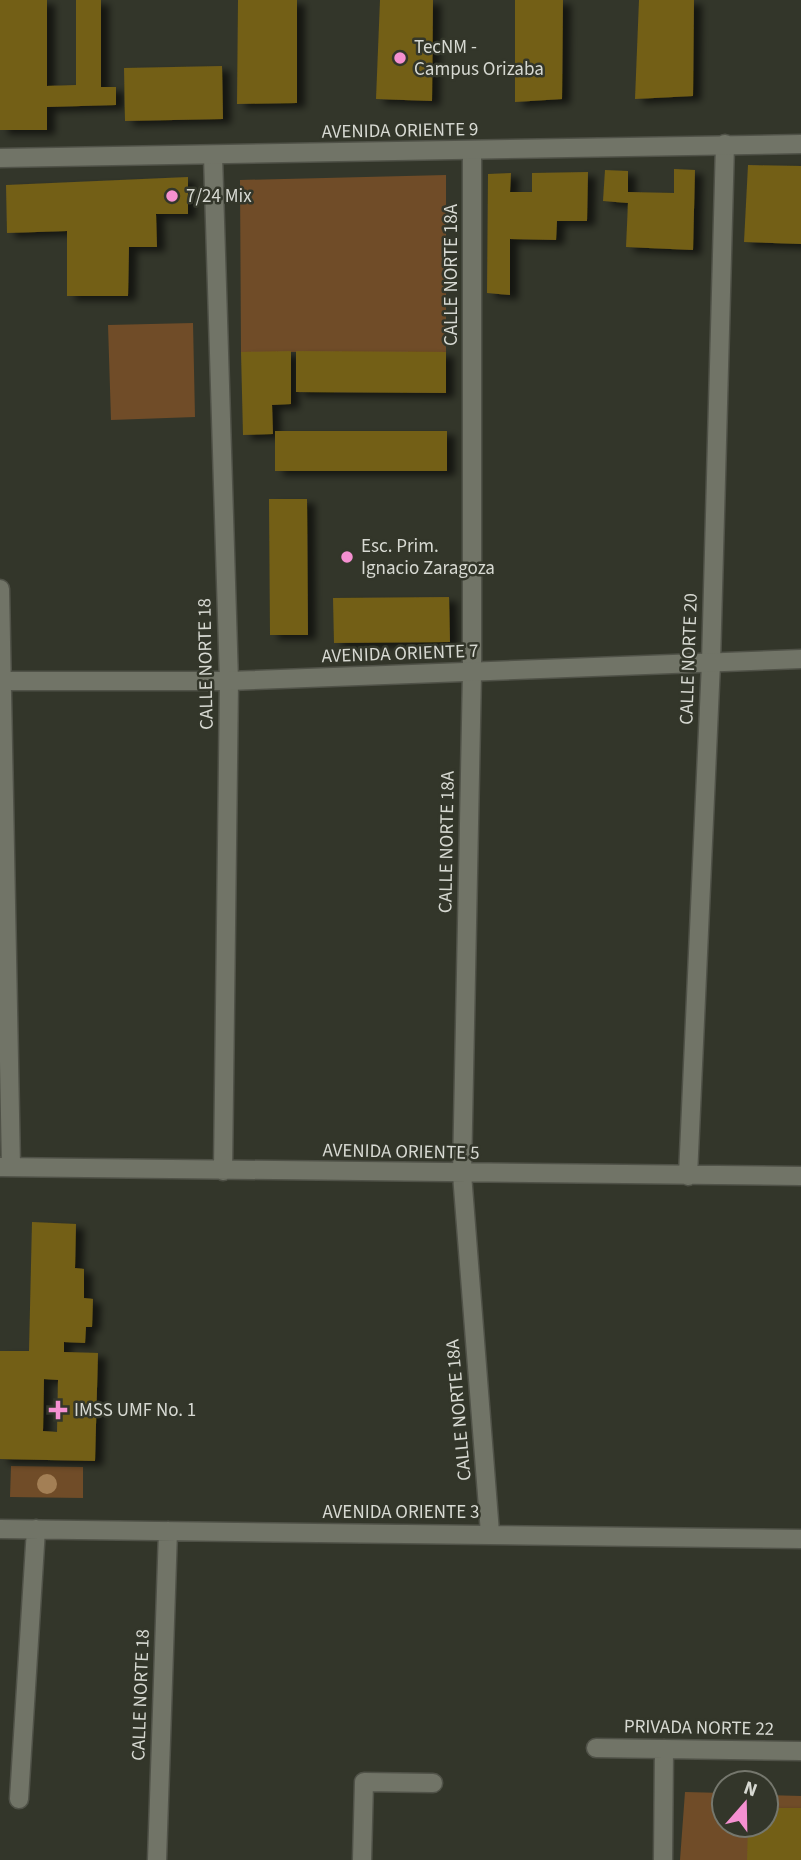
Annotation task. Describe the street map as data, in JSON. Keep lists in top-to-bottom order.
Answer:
{
  "streets": {
    "street": [
      "AVENIDA ORIENTE 9",
      "CALLE NORTE 18A",
      "AVENIDA ORIENTE 7",
      "CALLE NORTE 20",
      "CALLE NORTE 18",
      "AVENIDA ORIENTE 5",
      "AVENIDA ORIENTE 3",
      "PRIVADA NORTE 22"
    ]
  },
  "crossings": [
    ["AVENIDA ORIENTE 9", "CALLE NORTE 18A"],
    ["AVENIDA ORIENTE 9", "CALLE NORTE 20"],
    ["AVENIDA ORIENTE 9", "CALLE NORTE 18"],
    ["CALLE NORTE 18A", "AVENIDA ORIENTE 7"],
    ["CALLE NORTE 18A", "AVENIDA ORIENTE 5"],
    ["CALLE NORTE 18A", "AVENIDA ORIENTE 3"],
    ["AVENIDA ORIENTE 7", "CALLE NORTE 20"],
    ["AVENIDA ORIENTE 7", "CALLE NORTE 18"],
    ["CALLE NORTE 20", "AVENIDA ORIENTE 5"],
    ["CALLE NORTE 18", "AVENIDA ORIENTE 5"],
    ["CALLE NORTE 18", "AVENIDA ORIENTE 3"]
  ],
  "places": {
    "other": ["TecNM - Campus Orizaba", "7/24 Mix", "Esc. Prim. Ignacio Zaragoza"],
    "health": ["IMSS UMF No. 1"]
  },
  "north": "top"
}
